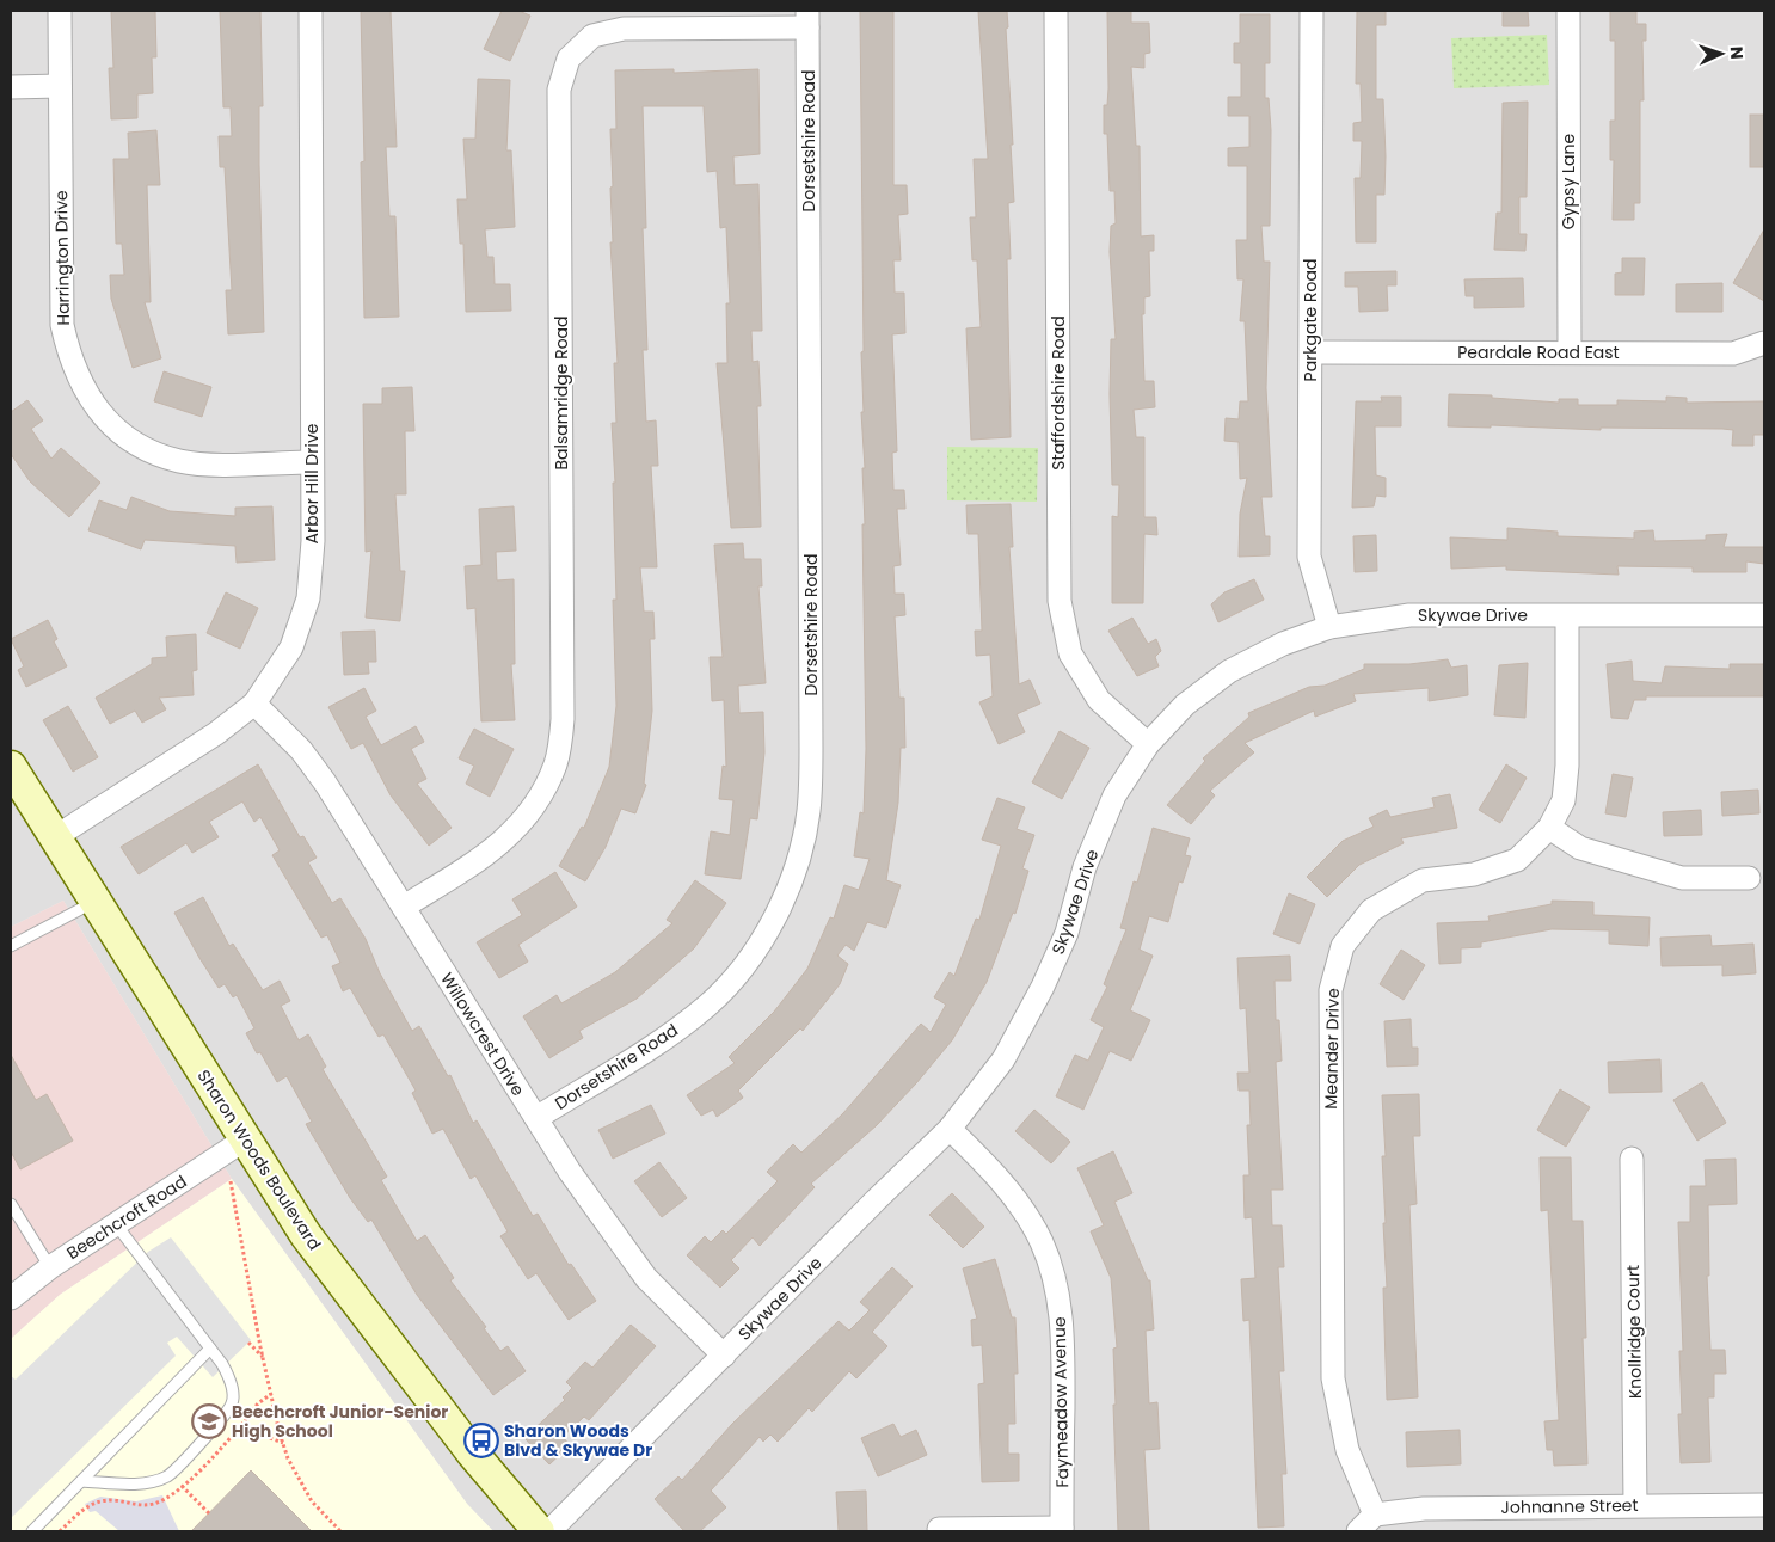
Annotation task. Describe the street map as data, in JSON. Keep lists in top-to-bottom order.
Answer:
{
  "streets": {
    "street": [
      "Dorsetshire Road",
      "Gypsy Lane",
      "Harrington Drive",
      "Parkgate Road",
      "Peardale Road East",
      "Balsamridge Road",
      "Staffordshire Road",
      "Arbor Hill Drive",
      "Skywae Drive",
      "Willowcrest Drive",
      "Meander Drive",
      "Sharon Woods Boulevard",
      "Beechcroft Road",
      "Knollridge Court",
      "Faymeadow Avenue",
      "Johnanne Street"
    ]
  },
  "crossings": [
    ["Dorsetshire Road", "Balsamridge Road"],
    ["Dorsetshire Road", "Willowcrest Drive"],
    ["Gypsy Lane", "Peardale Road East"],
    ["Harrington Drive", "Arbor Hill Drive"],
    ["Parkgate Road", "Peardale Road East"],
    ["Parkgate Road", "Skywae Drive"],
    ["Balsamridge Road", "Willowcrest Drive"],
    ["Staffordshire Road", "Skywae Drive"],
    ["Arbor Hill Drive", "Willowcrest Drive"],
    ["Arbor Hill Drive", "Sharon Woods Boulevard"],
    ["Skywae Drive", "Willowcrest Drive"],
    ["Skywae Drive", "Meander Drive"],
    ["Skywae Drive", "Faymeadow Avenue"],
    ["Meander Drive", "Johnanne Street"],
    ["Sharon Woods Boulevard", "Beechcroft Road"],
    ["Knollridge Court", "Johnanne Street"]
  ],
  "places": {
    "school or university": ["Beechcroft Junior-Senior High School"],
    "bus stop": ["Sharon Woods Blvd & Skywae Dr"]
  },
  "north": "right"
}
